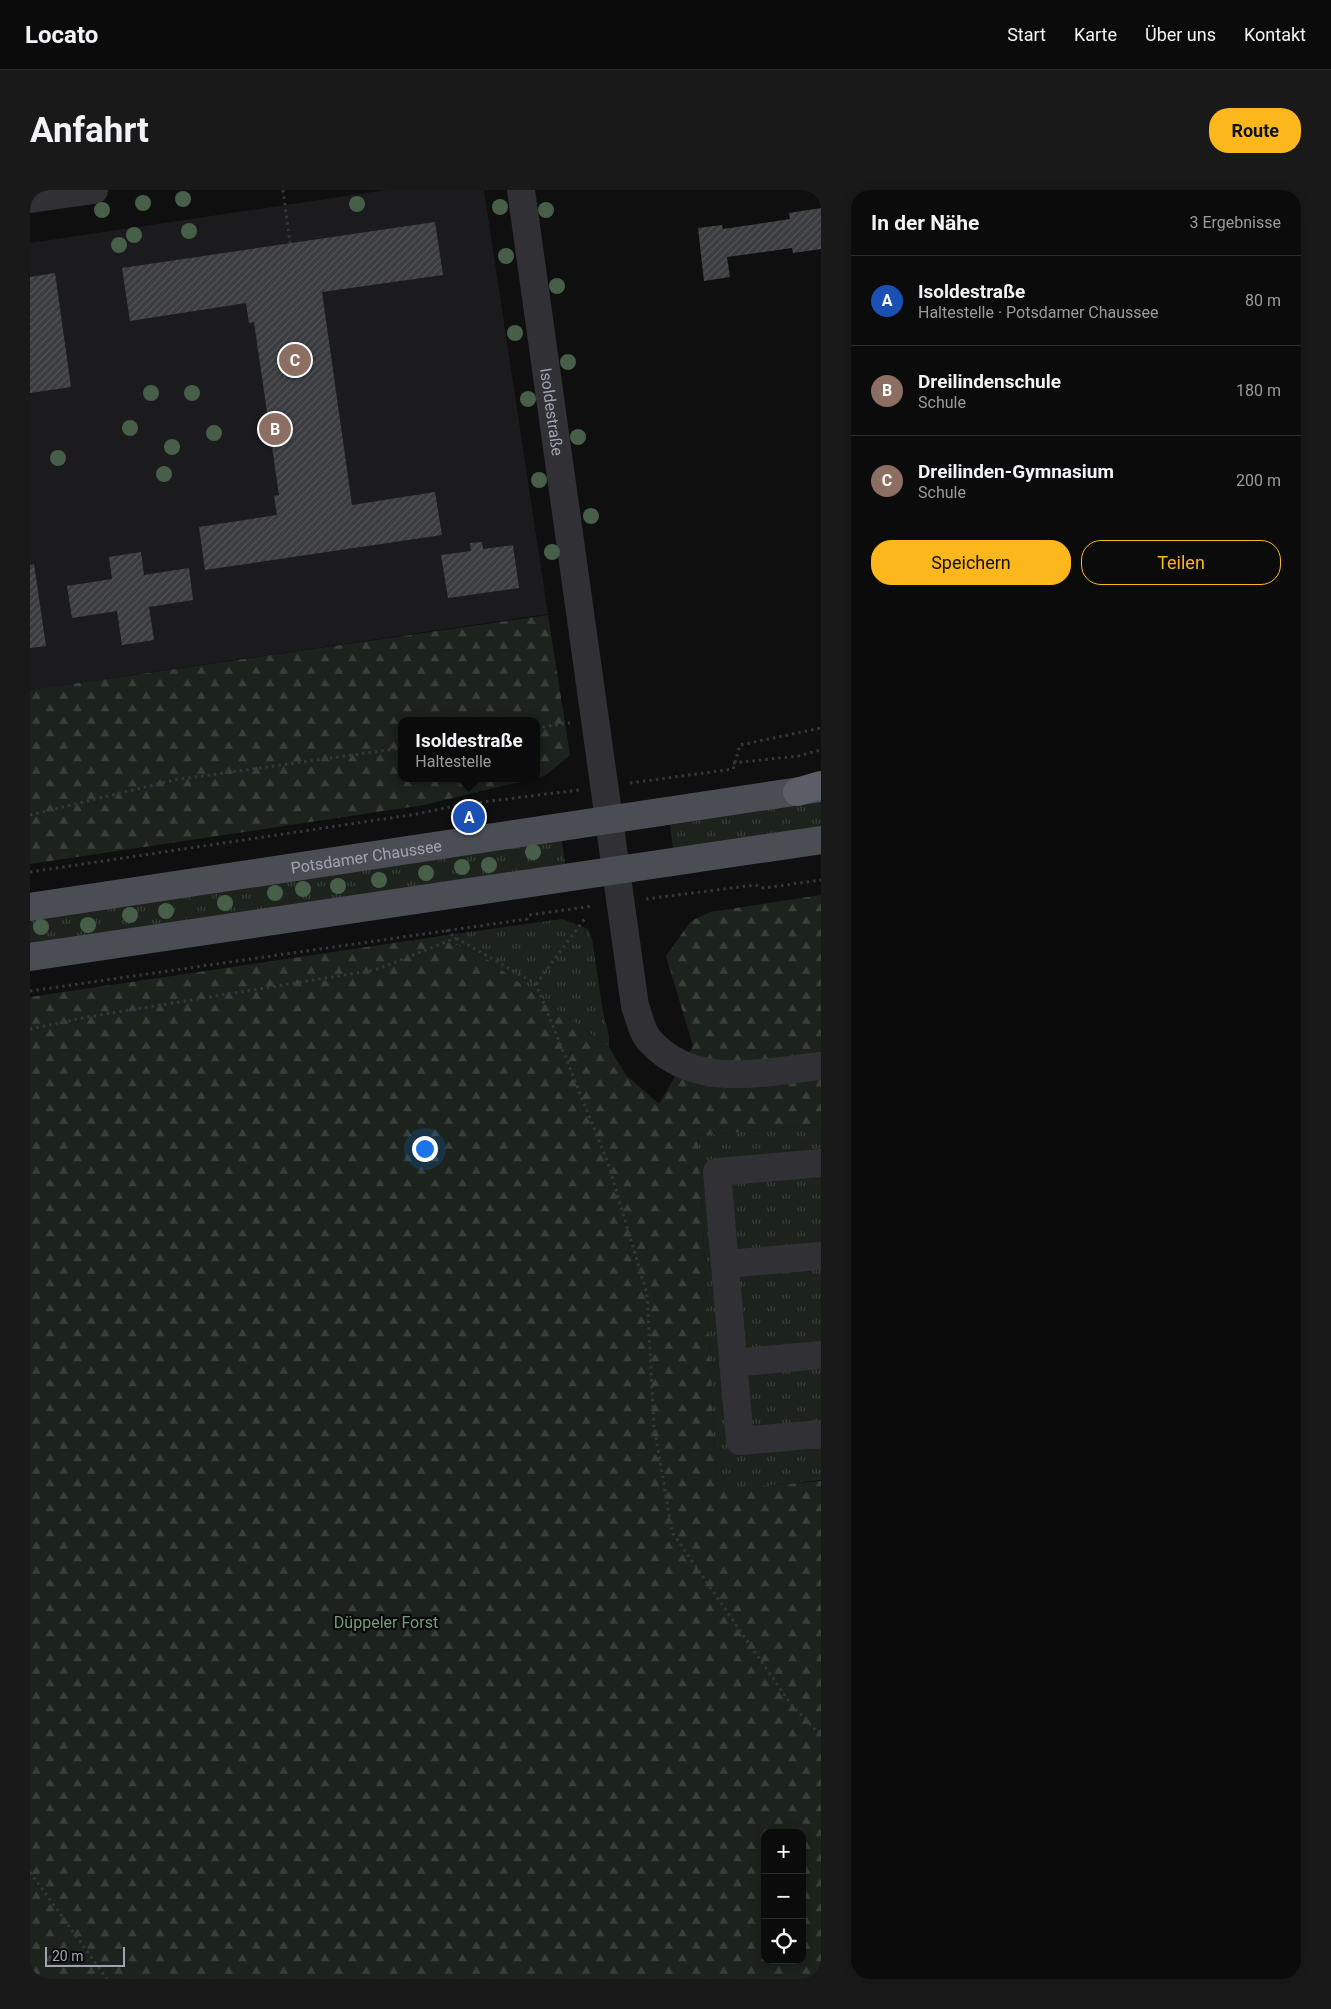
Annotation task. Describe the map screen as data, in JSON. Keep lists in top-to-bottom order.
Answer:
{
  "streets": {
    "main road": ["Potsdamer Chaussee"],
    "street": ["Isoldestraße"]
  },
  "crossings": [
    ["Isoldestraße", "Potsdamer Chaussee"]
  ],
  "parks": ["Düppeler Forst"],
  "scale_bar": "20 m",
  "page": {
    "header": "Locato",
    "nav": [
      "Start",
      "Karte",
      "Über uns",
      "Kontakt"
    ],
    "buttons": [
      "Route",
      ["Speichern", "Teilen"]
    ],
    "title": "Anfahrt",
    "heading": ["In der Nähe", "3 Ergebnisse"],
    "list": [
      {
        "mark": "A",
        "name": "Isoldestraße",
        "note": "Haltestelle · Potsdamer Chaussee",
        "value": "80 m"
      },
      {
        "mark": "B",
        "name": "Dreilindenschule",
        "note": "Schule",
        "value": "180 m"
      },
      {
        "mark": "C",
        "name": "Dreilinden-Gymnasium",
        "note": "Schule",
        "value": "200 m"
      }
    ],
    "pins": ["C", "B", "A"],
    "popup": ["Isoldestraße", "Haltestelle"],
    "map_buttons": ["+", "−"],
    "scale": "20 m"
  }
}
